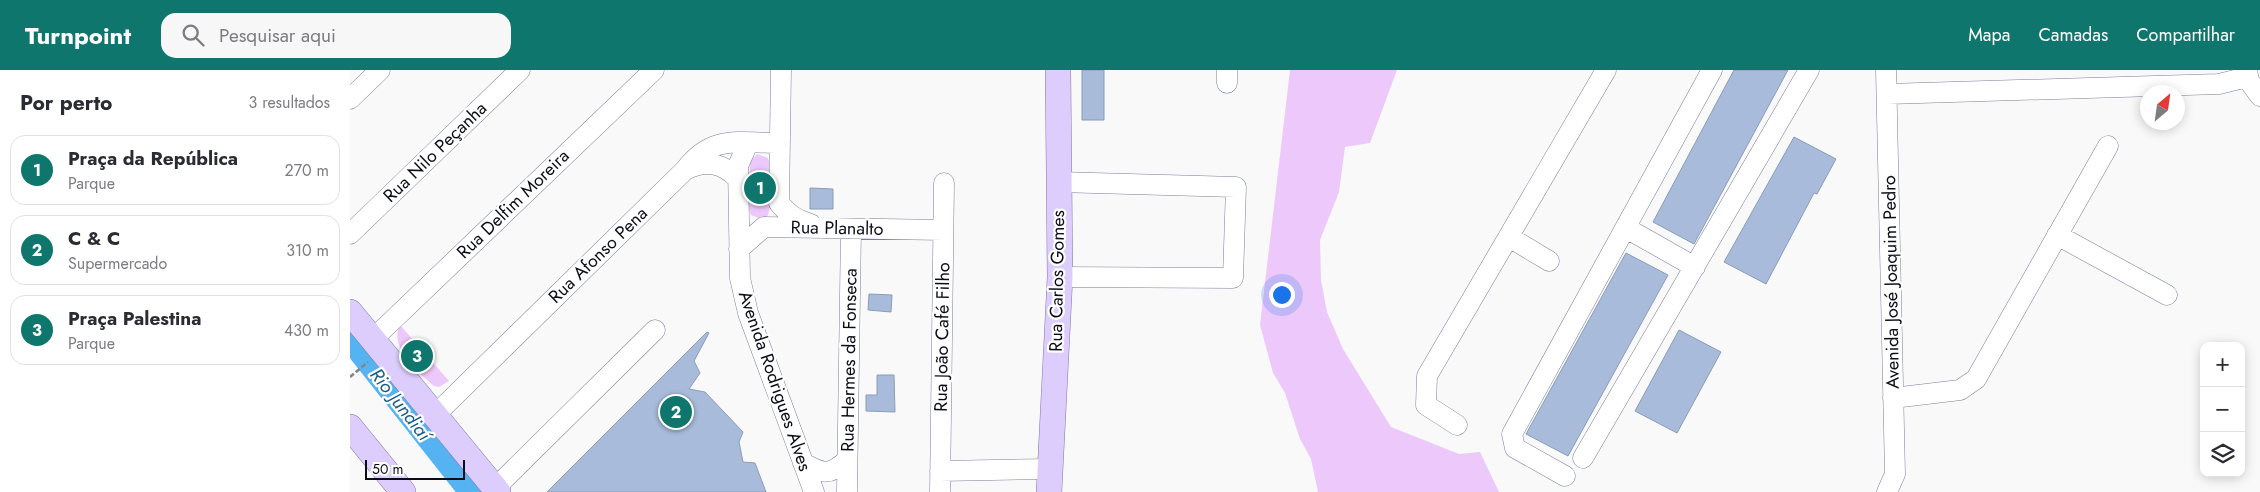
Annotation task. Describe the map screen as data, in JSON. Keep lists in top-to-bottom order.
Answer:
{
  "streets": {
    "main road": ["Rua Carlos Gomes"],
    "street": [
      "Rua Nilo Peçanha",
      "Rua Delfim Moreira",
      "Rua Planalto",
      "Rua Afonso Pena",
      "Avenida José Joaquim Pedro",
      "Rua João Café Filho",
      "Rua Hermes da Fonseca",
      "Avenida Rodrigues Alves"
    ]
  },
  "crossings": [
    ["Rua Planalto", "Rua João Café Filho"],
    ["Rua Planalto", "Rua Hermes da Fonseca"],
    ["Rua Planalto", "Avenida Rodrigues Alves"],
    ["Rua Afonso Pena", "Avenida Rodrigues Alves"]
  ],
  "water": ["Rio Jundiaí"],
  "scale_bar": "50 m",
  "north": "top right",
  "page": {
    "header": "Turnpoint",
    "search": "Pesquisar aqui",
    "nav": ["Mapa", "Camadas", "Compartilhar"],
    "heading": ["Por perto", "3 resultados"],
    "list": [
      {
        "mark": "1",
        "name": "Praça da República",
        "note": "Parque",
        "value": "270 m"
      },
      {
        "mark": "2",
        "name": "C & C",
        "note": "Supermercado",
        "value": "310 m"
      },
      {
        "mark": "3",
        "name": "Praça Palestina",
        "note": "Parque",
        "value": "430 m"
      }
    ],
    "pins": ["1", "3", "2"],
    "map_buttons": ["+", "−"],
    "scale": "50 m"
  }
}
